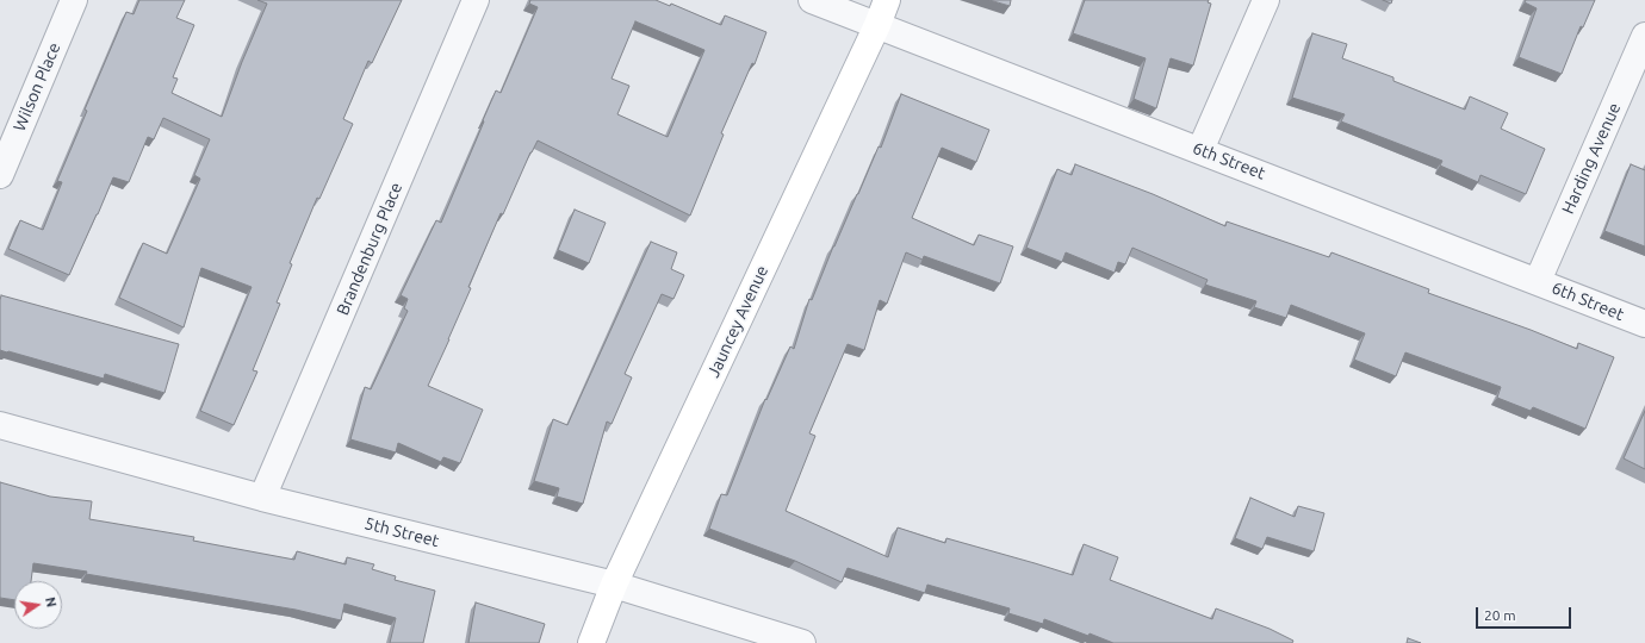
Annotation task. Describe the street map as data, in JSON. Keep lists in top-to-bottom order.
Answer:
{
  "streets": {
    "street": [
      "Wilson Place",
      "Harding Avenue",
      "6th Street",
      "Brandenburg Place",
      "Jauncey Avenue",
      "5th Street"
    ]
  },
  "crossings": [
    ["Harding Avenue", "6th Street"],
    ["6th Street", "Jauncey Avenue"],
    ["Brandenburg Place", "5th Street"],
    ["Jauncey Avenue", "5th Street"]
  ],
  "scale_bar": "20 m",
  "north": "right"
}
